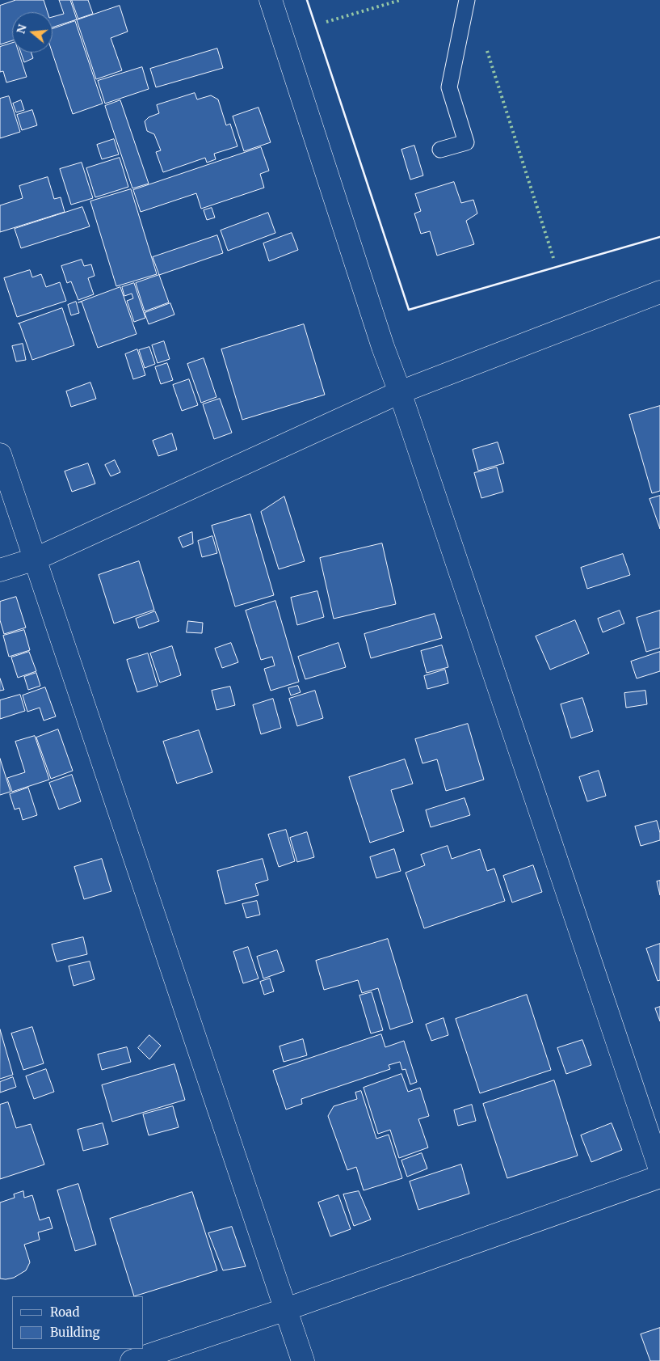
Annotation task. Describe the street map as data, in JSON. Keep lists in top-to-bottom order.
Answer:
{
  "legend": ["Road", "Building"],
  "north": "left"
}
